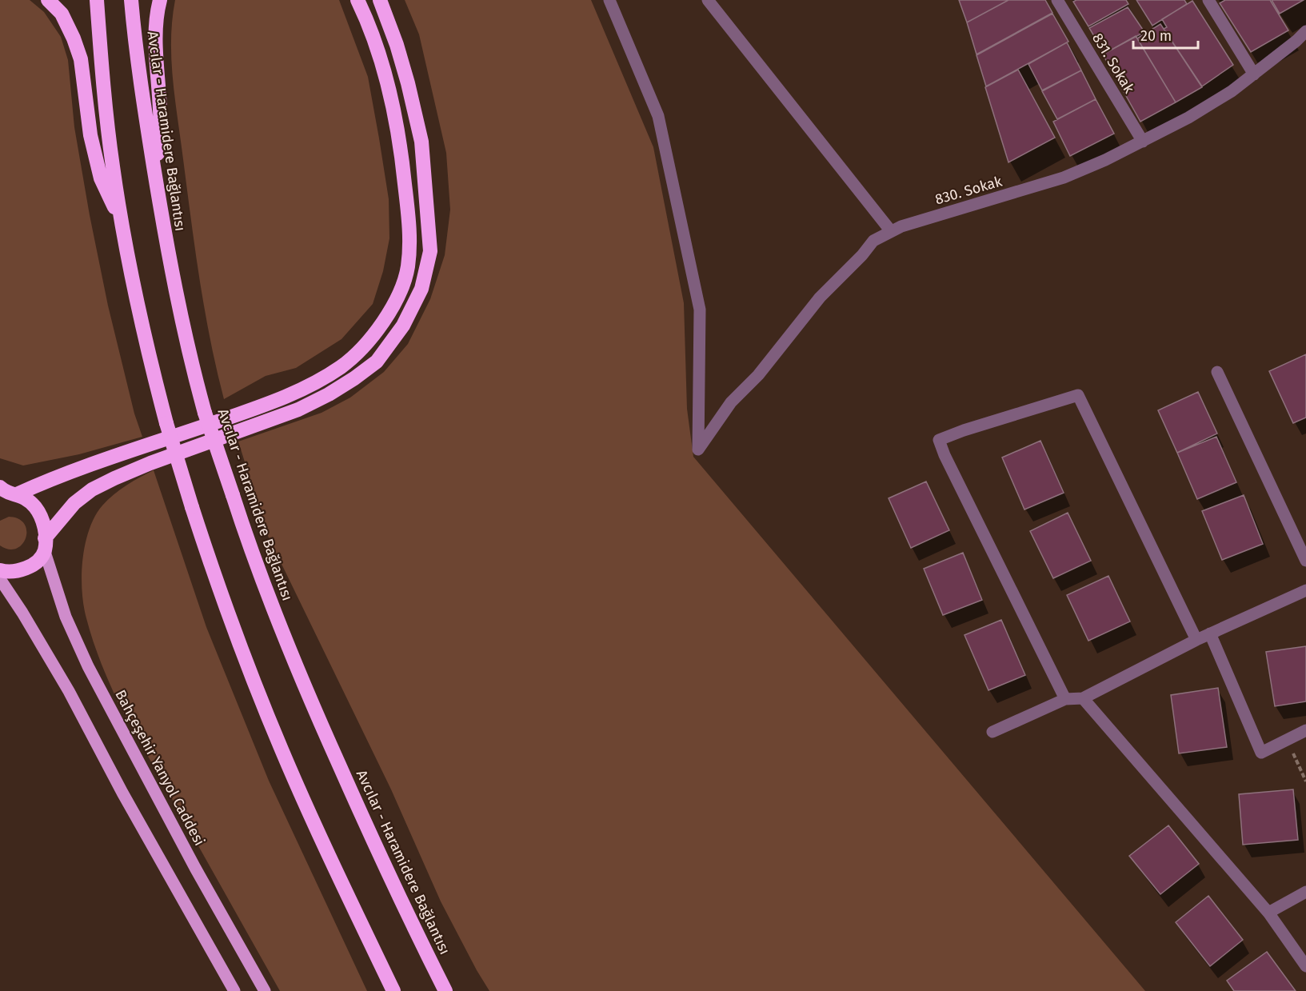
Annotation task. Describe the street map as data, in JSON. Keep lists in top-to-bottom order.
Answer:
{
  "streets": {
    "highway": ["Avcılar - Haramidere Bağlantısı"],
    "main road": ["Bahçeşehir Yanyol Caddesi"],
    "street": ["831. Sokak", "830. Sokak"]
  },
  "crossings": [
    ["831. Sokak", "830. Sokak"]
  ],
  "scale_bar": "20 m"
}
